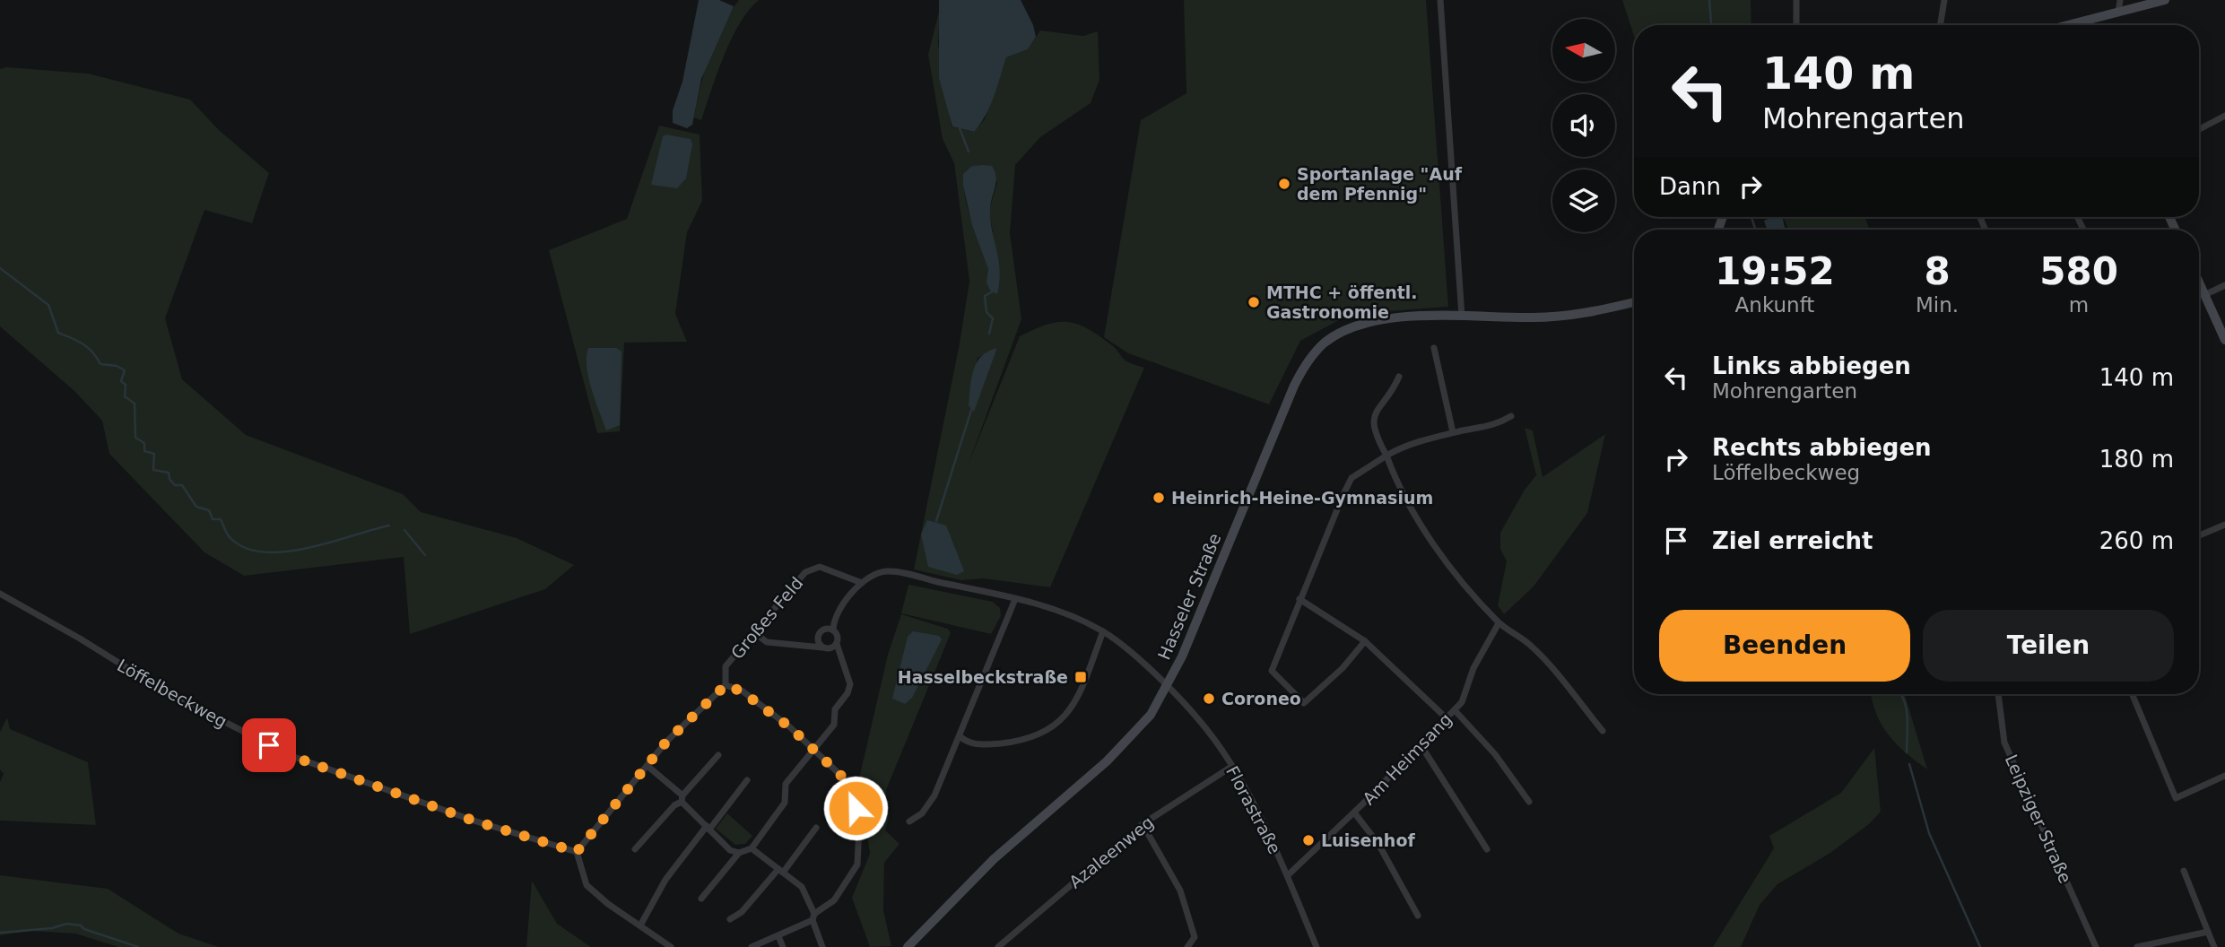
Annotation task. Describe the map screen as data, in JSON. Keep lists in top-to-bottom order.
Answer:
{
  "streets": {
    "main road": ["Hasseler Straße"],
    "street": [
      "Großes Feld",
      "Löffelbeckweg",
      "Am Heimsang",
      "Florastraße",
      "Leipziger Straße",
      "Azaleenweg"
    ]
  },
  "crossings": [
    ["Hasseler Straße", "Florastraße"],
    ["Am Heimsang", "Florastraße"],
    ["Florastraße", "Azaleenweg"]
  ],
  "places": {
    "other": [
      "Sportanlage \"Auf dem Pfennig\"",
      "MTHC + öffentl. Gastronomie",
      "Heinrich-Heine-Gymnasium",
      "Coroneo",
      "Luisenhof"
    ],
    "transit": ["Hasselbeckstraße"]
  },
  "north": "left",
  "page": {
    "turn": ["140 m", "Mohrengarten"],
    "then": "Dann",
    "eta": [
      "19:52",
      "Ankunft",
      "8",
      "Min.",
      "580",
      "m"
    ],
    "list": [
      {
        "name": "Links abbiegen",
        "note": "Mohrengarten",
        "value": "140 m"
      },
      {
        "name": "Rechts abbiegen",
        "note": "Löffelbeckweg",
        "value": "180 m"
      },
      {
        "name": "Ziel erreicht",
        "value": "260 m"
      }
    ],
    "buttons": ["Beenden", "Teilen"]
  }
}
